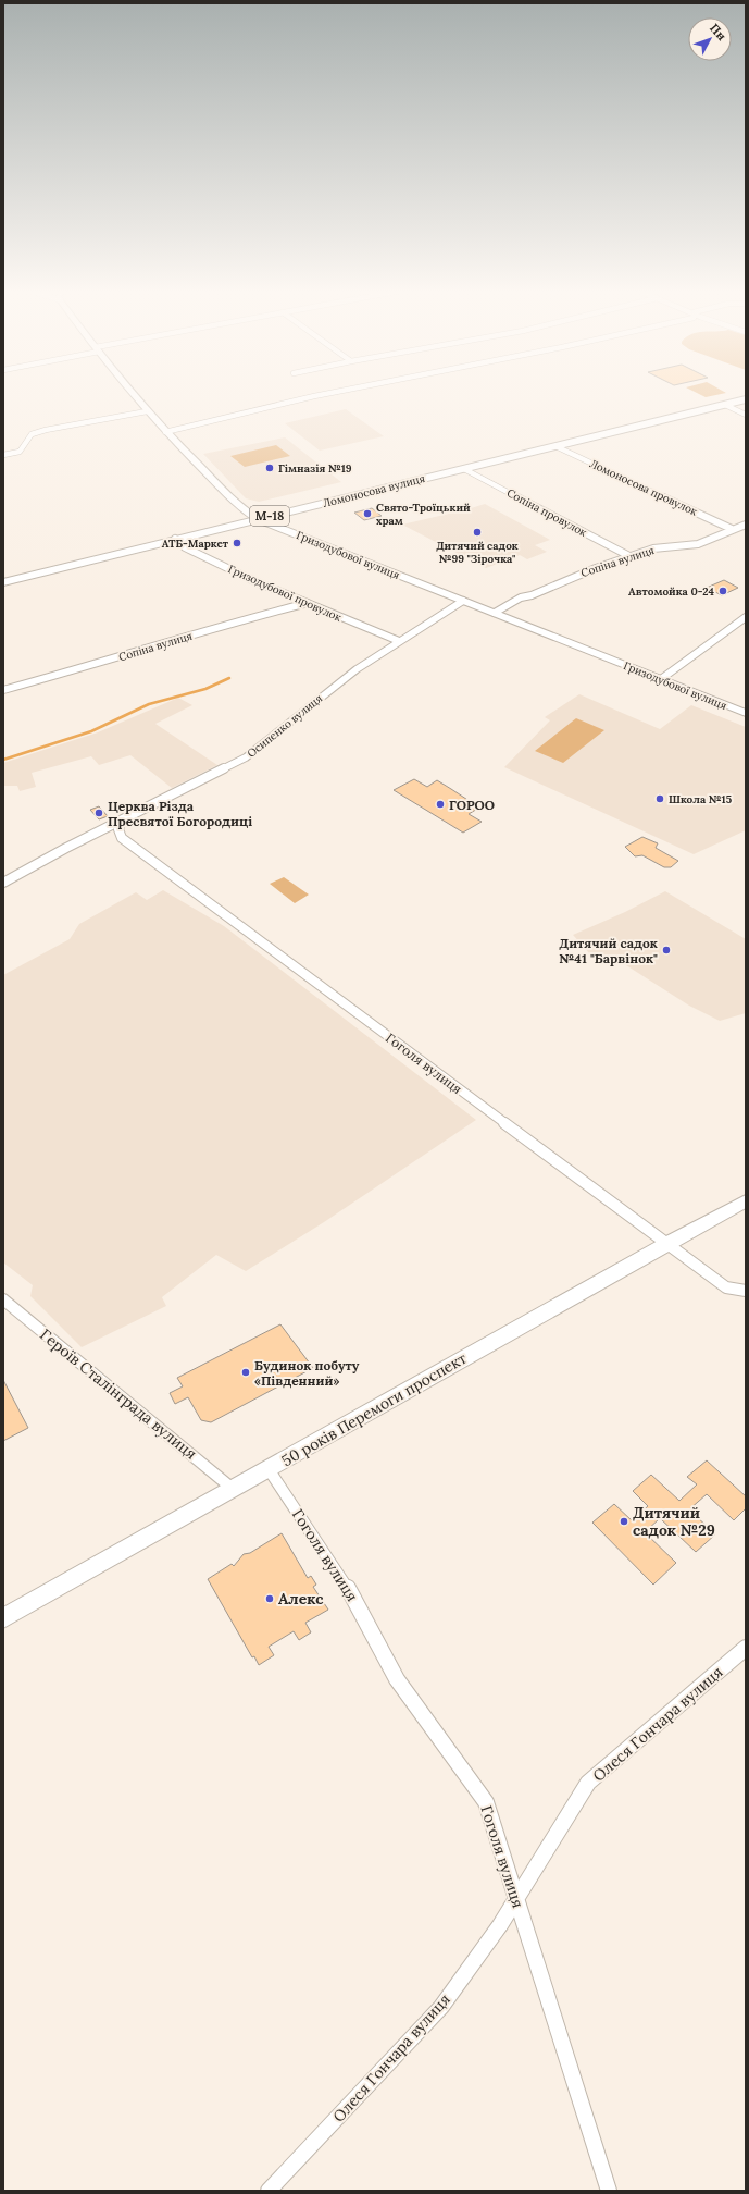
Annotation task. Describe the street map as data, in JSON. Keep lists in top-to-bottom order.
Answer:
{
  "streets": {
    "highway": ["Ломоносова вулиця", "М-18"],
    "street": [
      "Ломоносова провулок",
      "Сопіна провулок",
      "Гризодубової вулиця",
      "Сопіна вулиця",
      "Гризодубової провулок",
      "Осипенко вулиця",
      "Гоголя вулиця",
      "Героїв Сталінграда вулиця",
      "50 років Перемоги проспект",
      "Олеся Гончара вулиця"
    ]
  },
  "crossings": [
    ["Ломоносова провулок", "Ломоносова вулиця"],
    ["Ломоносова провулок", "Сопіна вулиця"],
    ["Ломоносова вулиця", "Сопіна провулок"],
    ["Ломоносова вулиця", "Гризодубової вулиця"],
    ["Ломоносова вулиця", "Гризодубової провулок"],
    ["Сопіна провулок", "Сопіна вулиця"],
    ["Гризодубової вулиця", "Сопіна вулиця"],
    ["Гризодубової вулиця", "Осипенко вулиця"],
    ["Сопіна вулиця", "Гризодубової провулок"],
    ["Гризодубової провулок", "Осипенко вулиця"],
    ["Осипенко вулиця", "Гоголя вулиця"],
    ["Гоголя вулиця", "50 років Перемоги проспект"],
    ["Гоголя вулиця", "Олеся Гончара вулиця"],
    ["Героїв Сталінграда вулиця", "50 років Перемоги проспект"]
  ],
  "places": [
    "Гімназія №19",
    "Свято-Троїцький храм",
    "Дитячий садок №99 \"Зірочка\"",
    "АТБ-Маркет",
    "Автомойка 0-24",
    "Школа №15",
    "ГОРОО",
    "Церква Різда Пресвятої Богородиці",
    "Дитячий садок №41 \"Барвінок\"",
    "Будинок побуту «Південний»",
    "Дитячий садок №29",
    "Алекс"
  ],
  "north": "top right"
}
